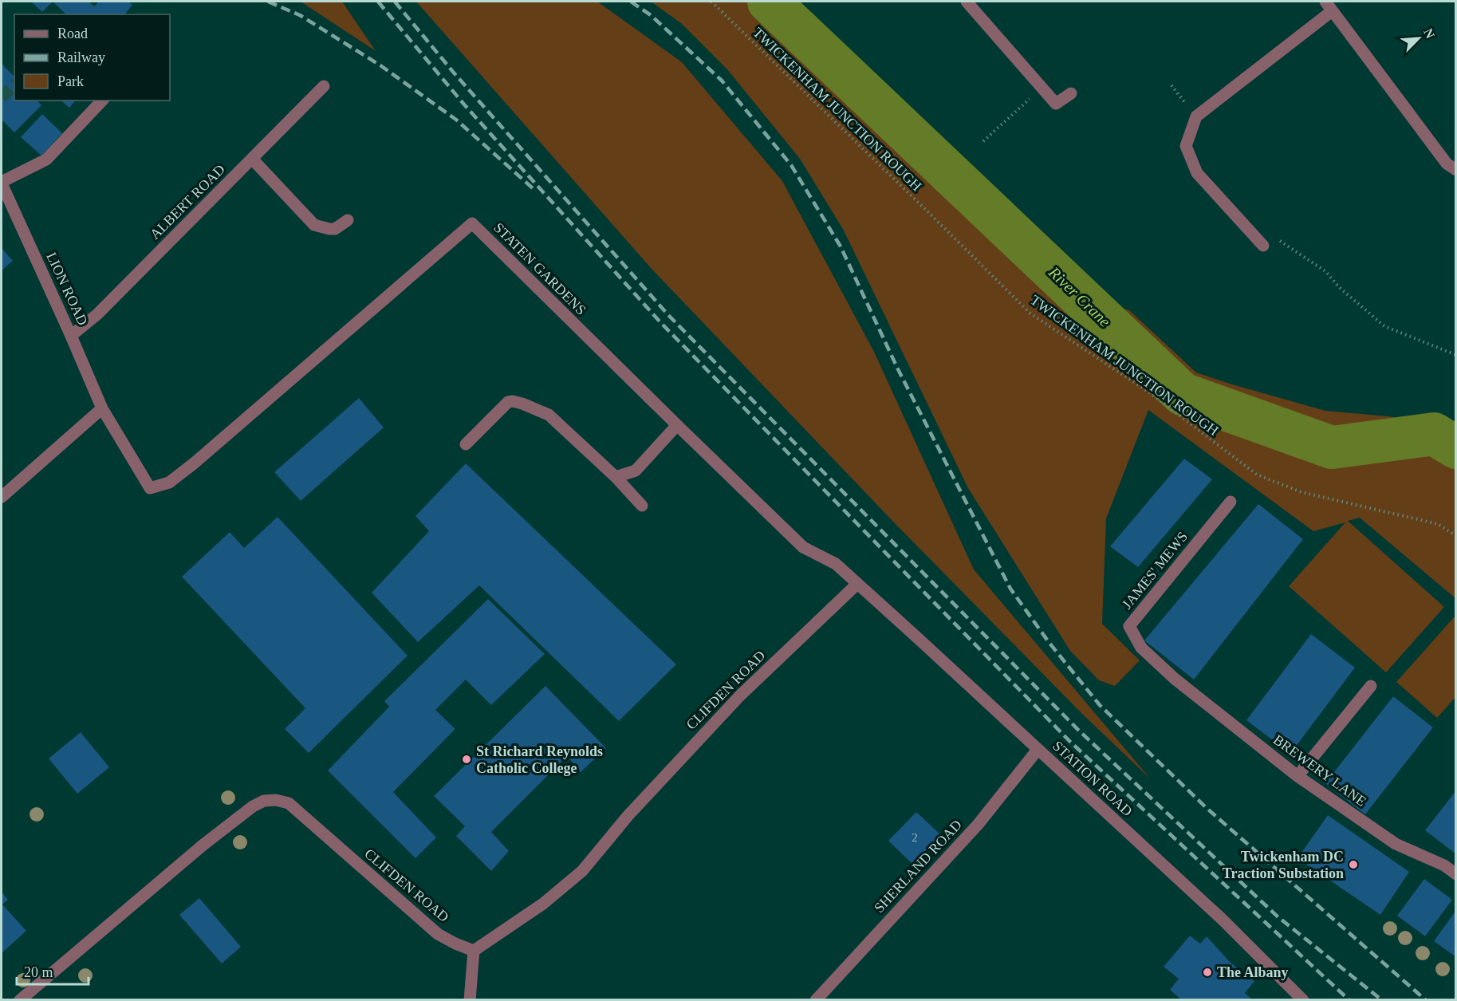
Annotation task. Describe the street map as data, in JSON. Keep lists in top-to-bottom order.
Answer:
{
  "streets": {
    "street": [
      "ALBERT ROAD",
      "STATEN GARDENS",
      "LION ROAD",
      "JAMES' MEWS",
      "CLIFDEN ROAD",
      "BREWERY LANE",
      "STATION ROAD",
      "SHERLAND ROAD"
    ],
    "path": ["TWICKENHAM JUNCTION ROUGH"]
  },
  "crossings": [
    ["ALBERT ROAD", "LION ROAD"],
    ["STATEN GARDENS", "LION ROAD"],
    ["STATEN GARDENS", "CLIFDEN ROAD"],
    ["STATEN GARDENS", "STATION ROAD"],
    ["JAMES' MEWS", "BREWERY LANE"],
    ["CLIFDEN ROAD", "STATION ROAD"],
    ["STATION ROAD", "SHERLAND ROAD"]
  ],
  "water": ["River Crane"],
  "places": ["St Richard Reynolds Catholic College", "Twickenham DC Traction Substation", "The Albany"],
  "house_numbers": ["2"],
  "legend": ["Road", "Railway", "Park"],
  "scale_bar": "20 m",
  "north": "top right"
}
